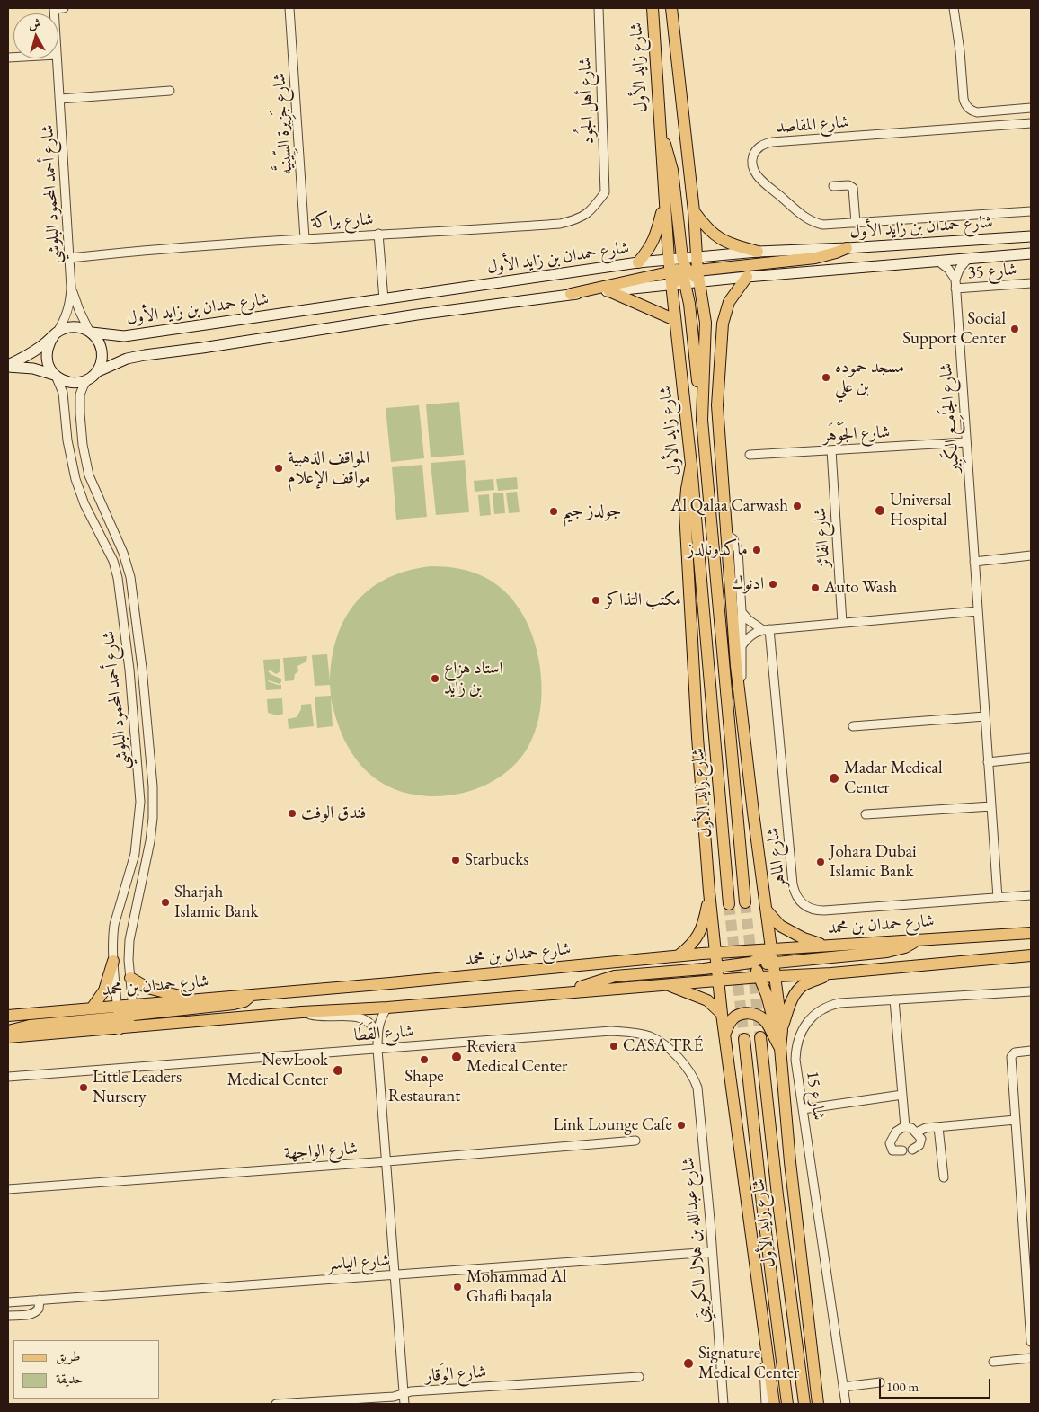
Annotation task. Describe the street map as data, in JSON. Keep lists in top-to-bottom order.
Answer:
{
  "streets": {
    "main road": ["شارع زايد الأول", "شارع حمدان بن زايد الأول", "شارع حمدان بن محمد"],
    "street": [
      "شارع أهل الجُود",
      "شارع جَزِيرة السِّينيَّه",
      "شارع المقاصد",
      "شارع أحمد المحمود البلوشي",
      "شارع براكة",
      "شارع 35",
      "شارع الجَامِع الكَبِير",
      "شارع الجَوْهَر",
      "شارع الفائز",
      "شارع الماهر",
      "شارع القَطَا",
      "شارع 15",
      "شارع الواجهة",
      "شارع عبدالله بن هلال الكويتي",
      "شارع الياسر",
      "شارع الوَقار"
    ]
  },
  "crossings": [
    ["شارع زايد الأول", "شارع حمدان بن زايد الأول"],
    ["شارع أهل الجُود", "شارع براكة"],
    ["شارع جَزِيرة السِّينيَّه", "شارع براكة"],
    ["شارع أحمد المحمود البلوشي", "شارع براكة"],
    ["شارع أحمد المحمود البلوشي", "شارع حمدان بن زايد الأول"],
    ["شارع أحمد المحمود البلوشي", "شارع حمدان بن محمد"],
    ["شارع 35", "شارع الجَامِع الكَبِير"],
    ["شارع الجَامِع الكَبِير", "شارع الجَوْهَر"],
    ["شارع الجَامِع الكَبِير", "شارع الماهر"],
    ["شارع الجَوْهَر", "شارع الفائز"],
    ["شارع القَطَا", "شارع عبدالله بن هلال الكويتي"],
    ["شارع عبدالله بن هلال الكويتي", "شارع الياسر"]
  ],
  "places": [
    "Social Support Center",
    "مسجد حموده بن علي",
    "المواقف الذهبية مواقف الإعلام",
    "Al Qalaa Carwash",
    "Universal Hospital",
    "جولدز جيم",
    "ماكدونالدز",
    "ادنوك",
    "Auto Wash",
    "مكتب التذاكر",
    "استاد هزاع بن زايد",
    "Madar Medical Center",
    "فندق الوفت",
    "Starbucks",
    "Johara Dubai Islamic Bank",
    "Sharjah Islamic Bank",
    "CASA TRÉ",
    "Reviera Medical Center",
    "Shape Restaurant",
    "NewLook Medical Center",
    "Little Leaders Nursery",
    "Link Lounge Cafe",
    "Mohammad Al Ghafli baqala",
    "Signature Medical Center"
  ],
  "legend": ["طريق", "حديقة"],
  "scale_bar": "100 m",
  "north": "top"
}
